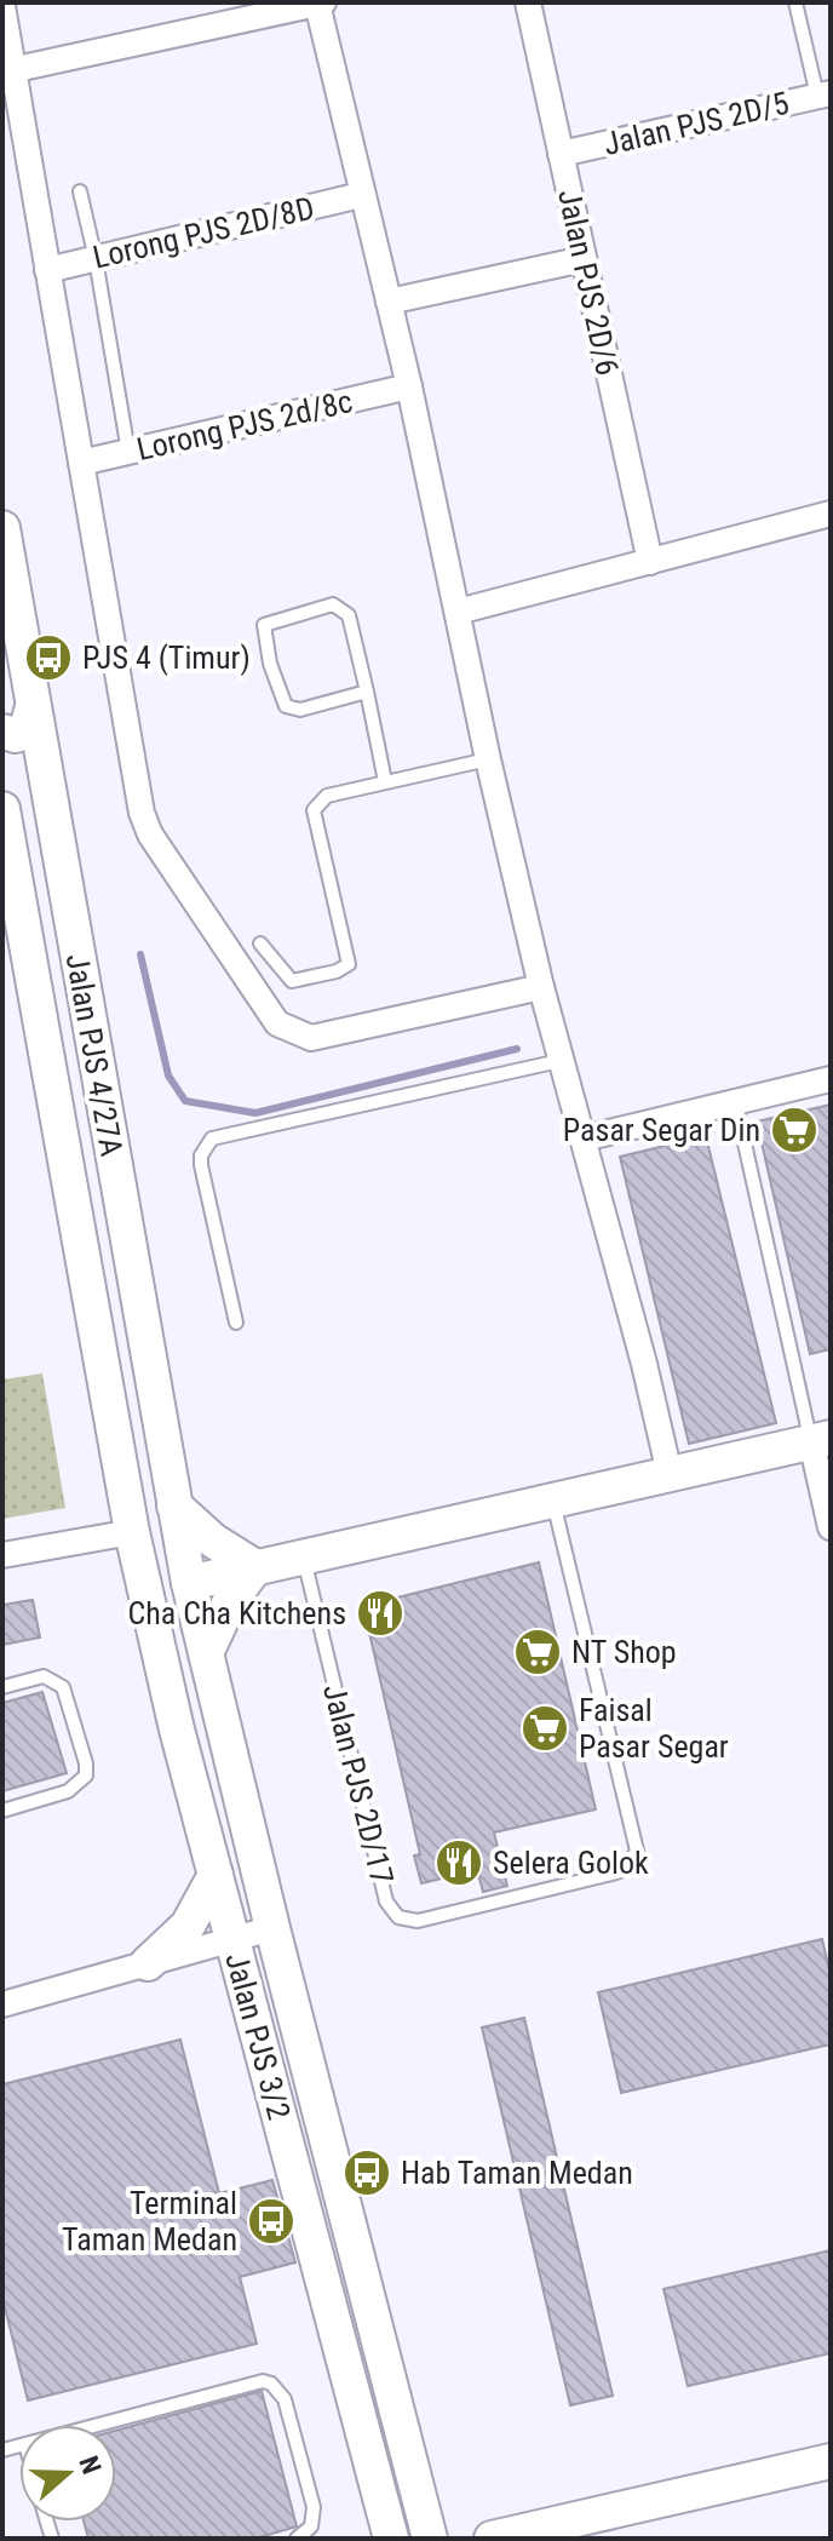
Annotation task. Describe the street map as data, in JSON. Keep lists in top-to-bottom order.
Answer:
{
  "streets": {
    "main road": ["Jalan PJS 4/27A", "Jalan PJS 3/2"],
    "street": [
      "Jalan PJS 2D/5",
      "Lorong PJS 2D/8D",
      "Jalan PJS 2D/6",
      "Lorong PJS 2d/8c"
    ],
    "lane": ["Jalan PJS 2D/17"]
  },
  "crossings": [
    ["Jalan PJS 2D/5", "Jalan PJS 2D/6"],
    ["Jalan PJS 4/27A", "Jalan PJS 3/2"]
  ],
  "places": {
    "bus stop": ["PJS 4 (Timur)", "Hab Taman Medan", "Terminal Taman Medan"],
    "supermarket": ["Pasar Segar Din", "NT Shop", "Faisal Pasar Segar"],
    "restaurant": ["Cha Cha Kitchens", "Selera Golok"]
  },
  "north": "right"
}
